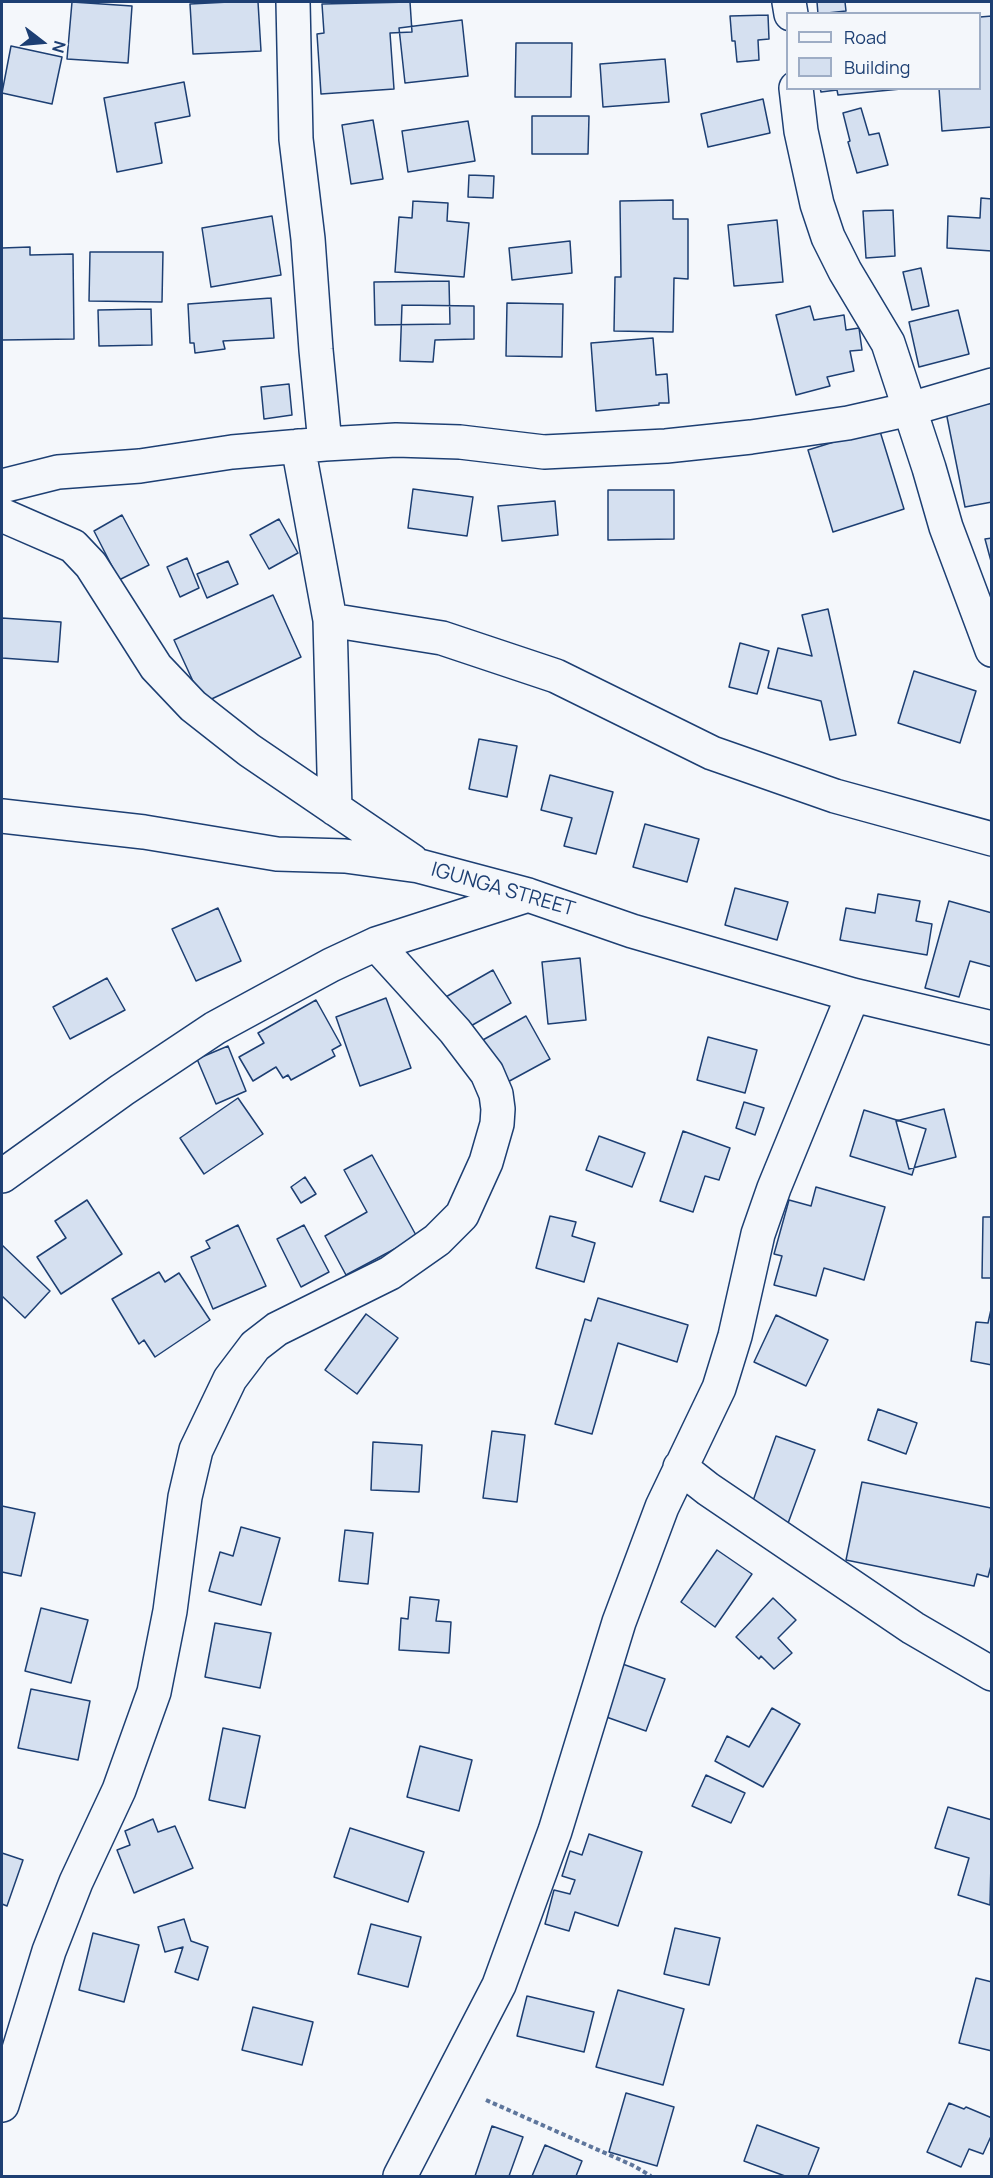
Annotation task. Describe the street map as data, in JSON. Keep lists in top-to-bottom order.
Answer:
{
  "streets": {
    "street": ["IGUNGA STREET"]
  },
  "legend": ["Road", "Building"],
  "north": "right"
}
